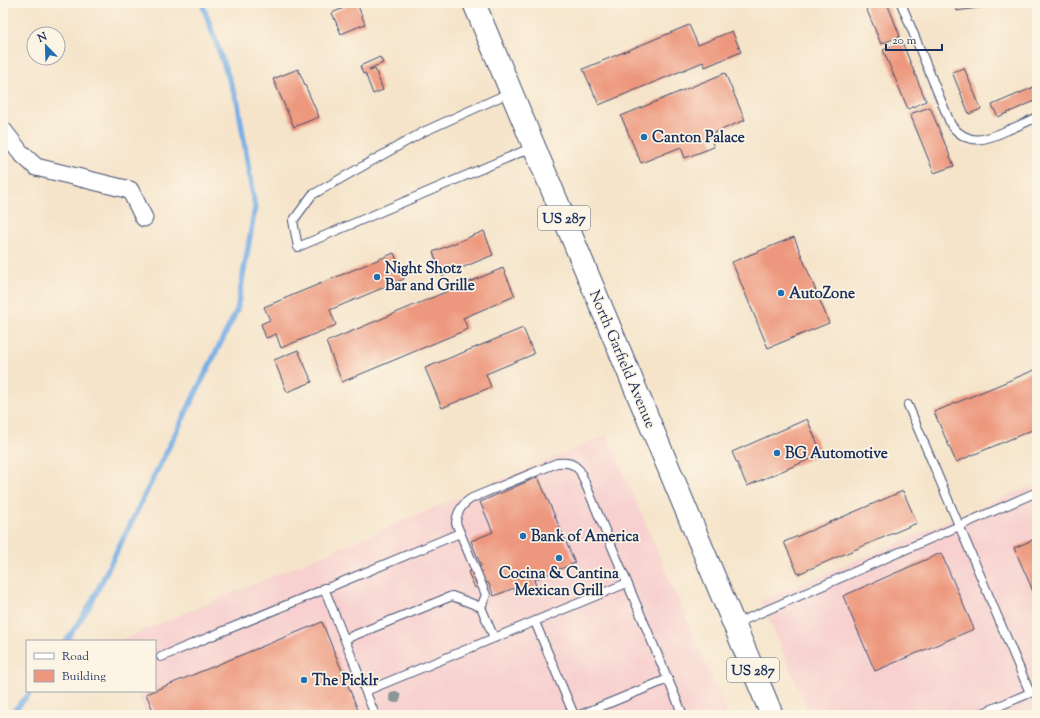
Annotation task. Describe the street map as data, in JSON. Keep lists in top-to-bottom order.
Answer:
{
  "streets": {
    "highway": ["US 287", "North Garfield Avenue"]
  },
  "places": [
    "Canton Palace",
    "Night Shotz Bar and Grille",
    "AutoZone",
    "BG Automotive",
    "Bank of America",
    "Cocina & Cantina Mexican Grill",
    "The Picklr"
  ],
  "legend": ["Road", "Building"],
  "scale_bar": "20 m",
  "north": "top left"
}
